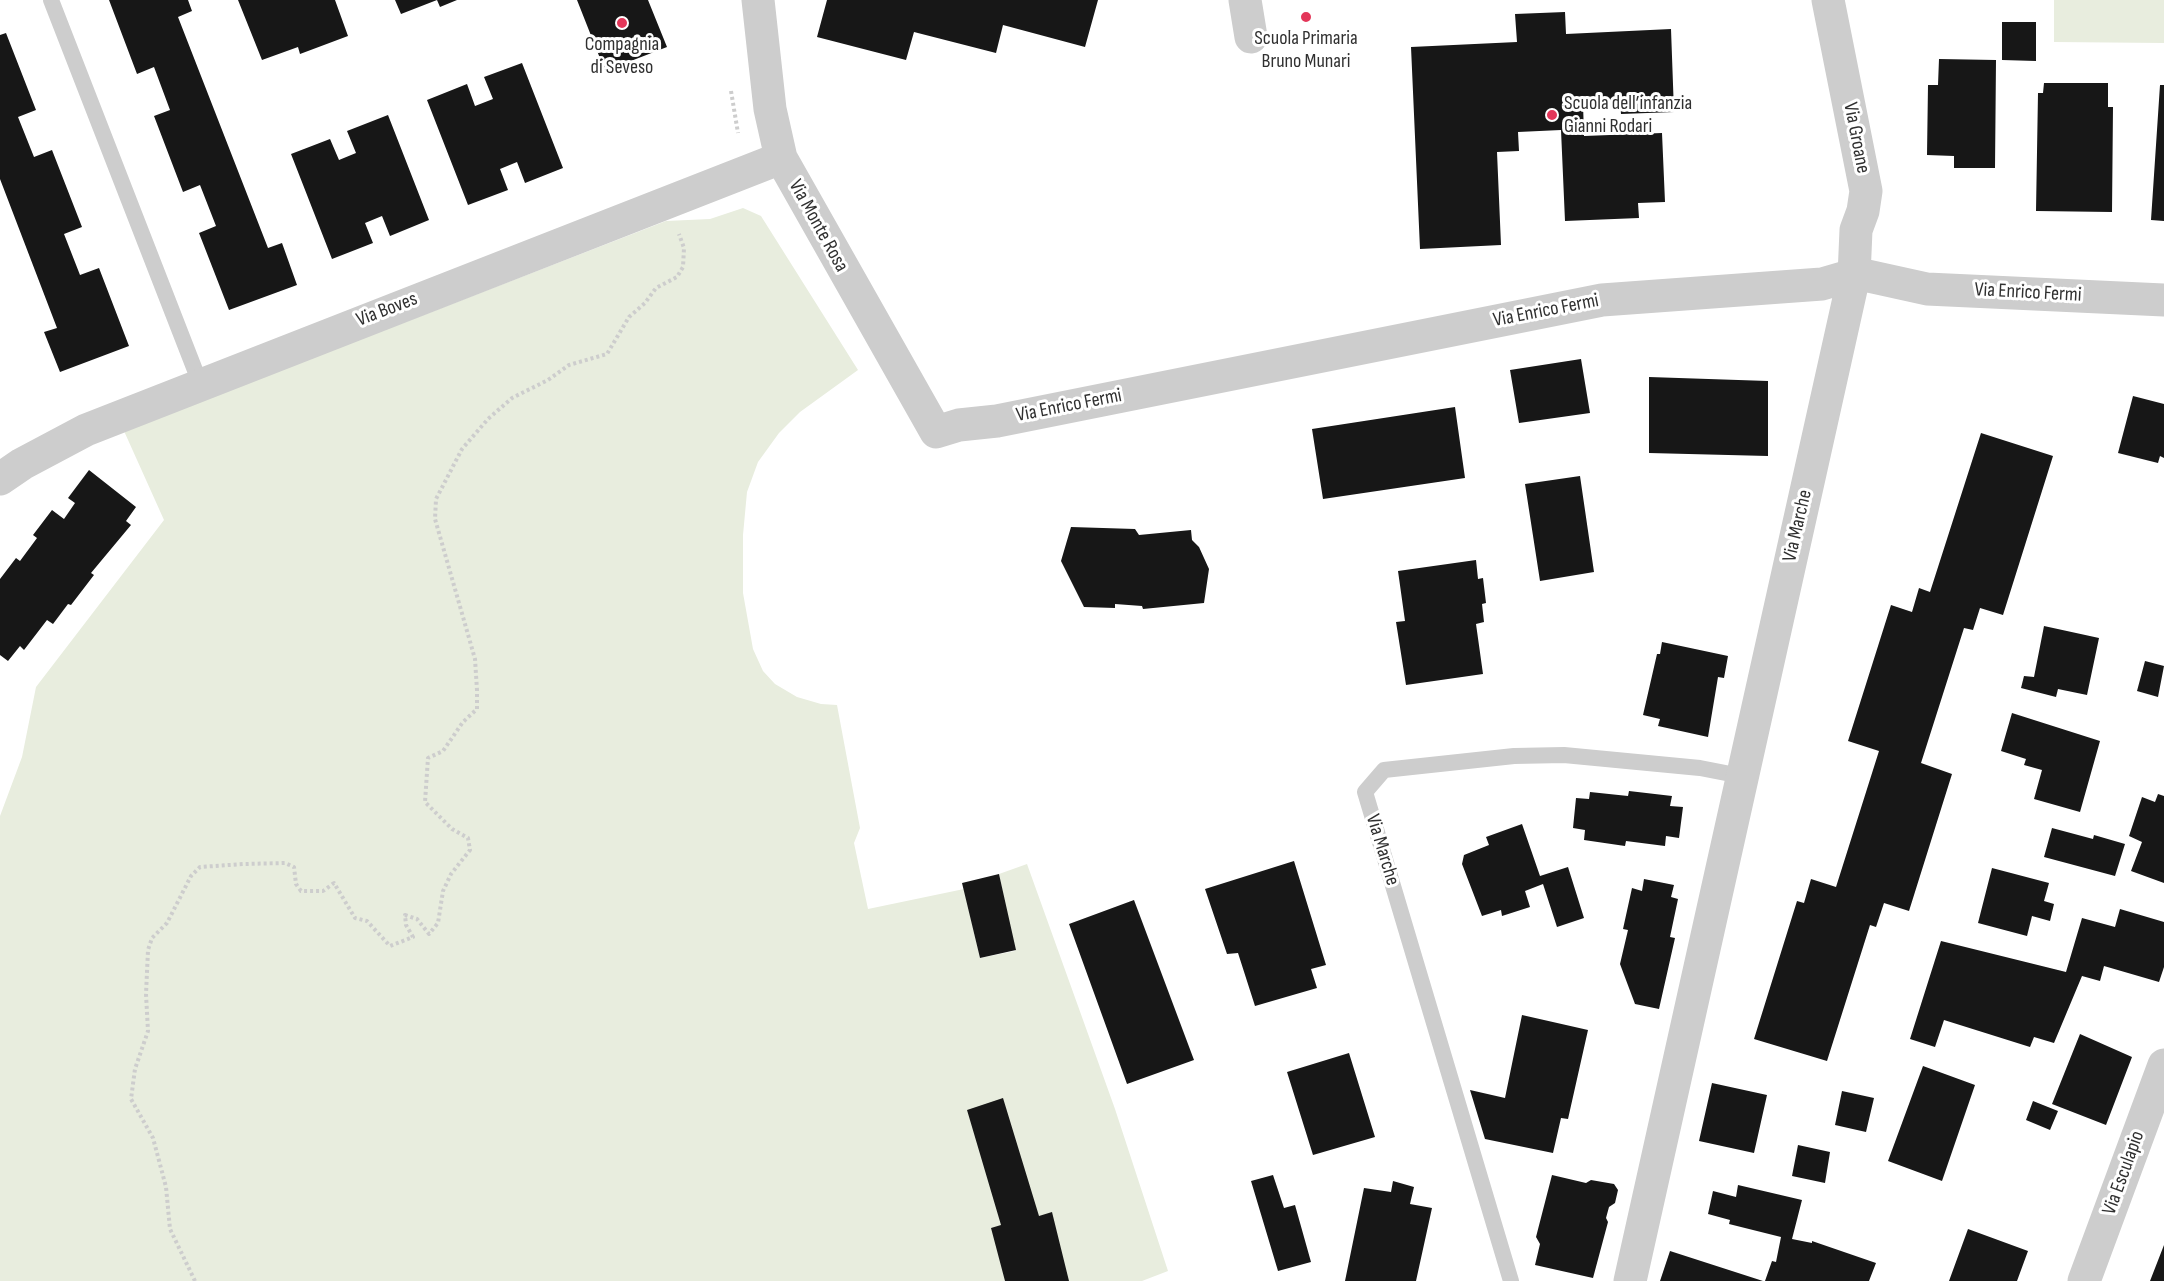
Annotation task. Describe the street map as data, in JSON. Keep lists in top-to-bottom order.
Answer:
{
  "streets": {
    "street": [
      "Via Groane",
      "Via Monte Rosa",
      "Via Enrico Fermi",
      "Via Boves",
      "Via Marche",
      "Via Esculapio"
    ]
  },
  "crossings": [
    ["Via Groane", "Via Enrico Fermi"],
    ["Via Groane", "Via Marche"],
    ["Via Monte Rosa", "Via Enrico Fermi"],
    ["Via Monte Rosa", "Via Boves"],
    ["Via Enrico Fermi", "Via Marche"]
  ],
  "places": ["Scuola Primaria Bruno Munari", "Compagnia di Seveso", "Scuola dell’infanzia Gianni Rodari"]
}
